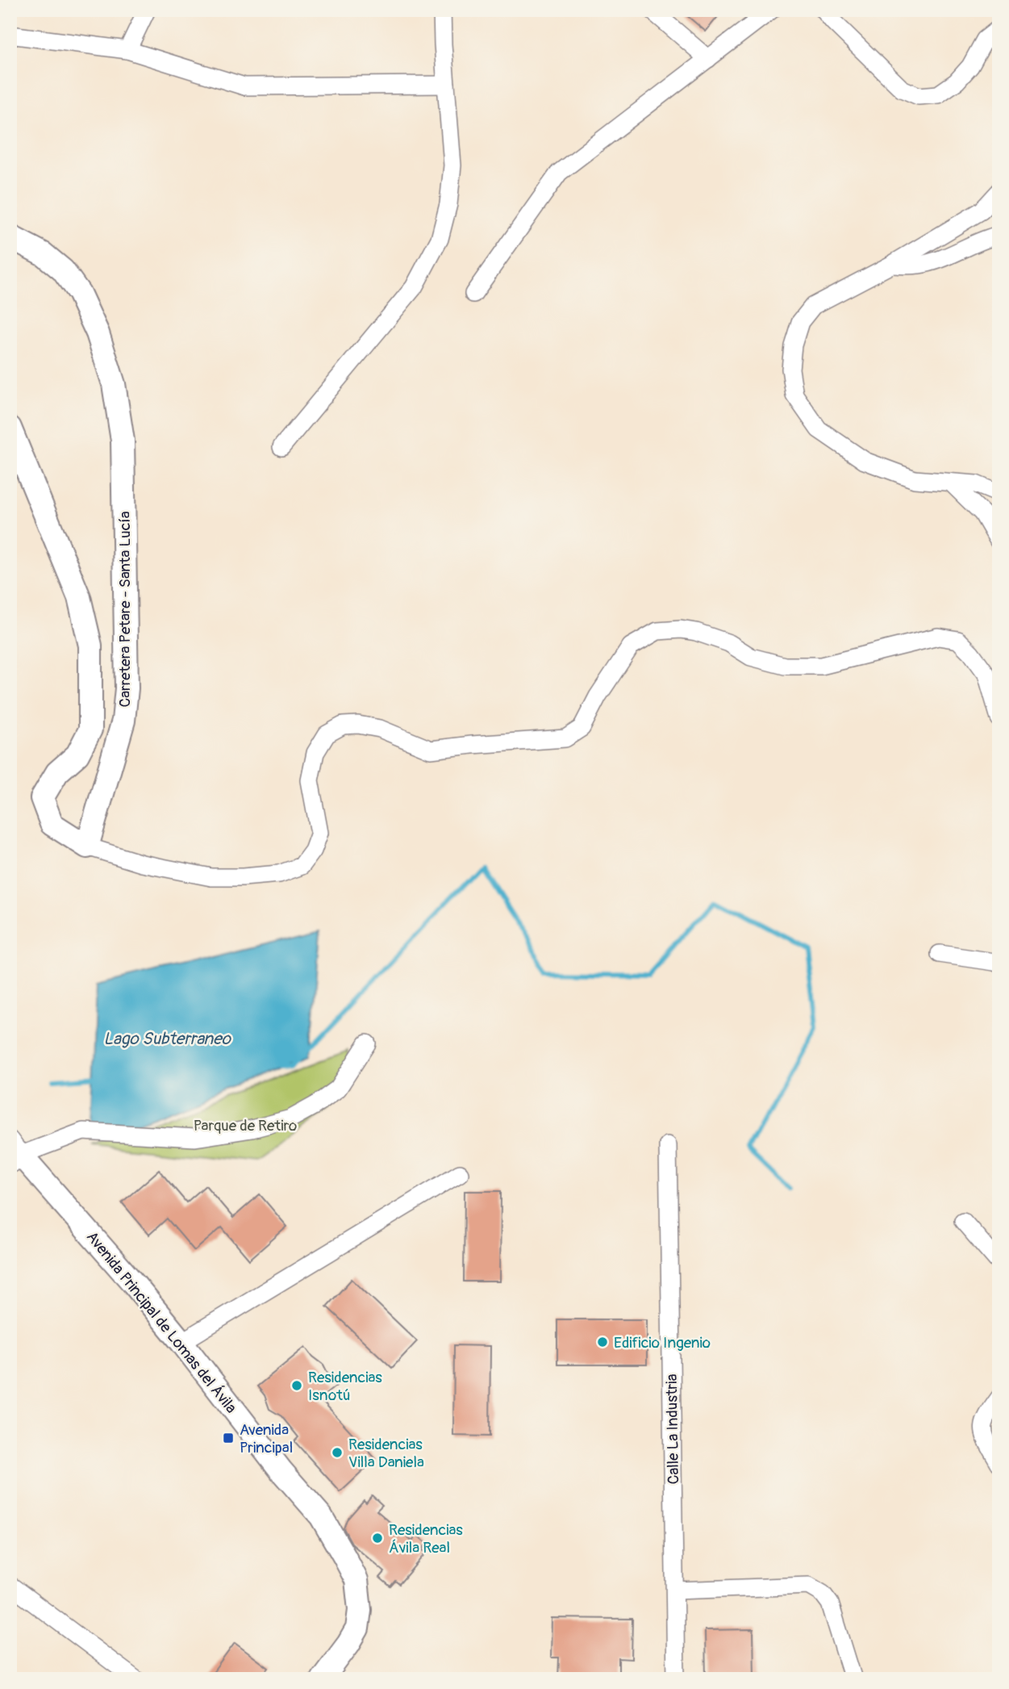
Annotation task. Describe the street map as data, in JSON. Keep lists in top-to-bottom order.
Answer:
{
  "streets": {
    "street": ["Carretera Petare - Santa Lucía", "Avenida Principal de Lomas del Ávila", "Calle La Industria"]
  },
  "water": ["Lago Subterraneo"],
  "parks": ["Parque de Retiro"],
  "places": {
    "other": [
      "Edificio Ingenio",
      "Residencias Isnotú",
      "Residencias Villa Daniela",
      "Residencias Ávila Real"
    ],
    "transit": ["Avenida Principal"]
  }
}
